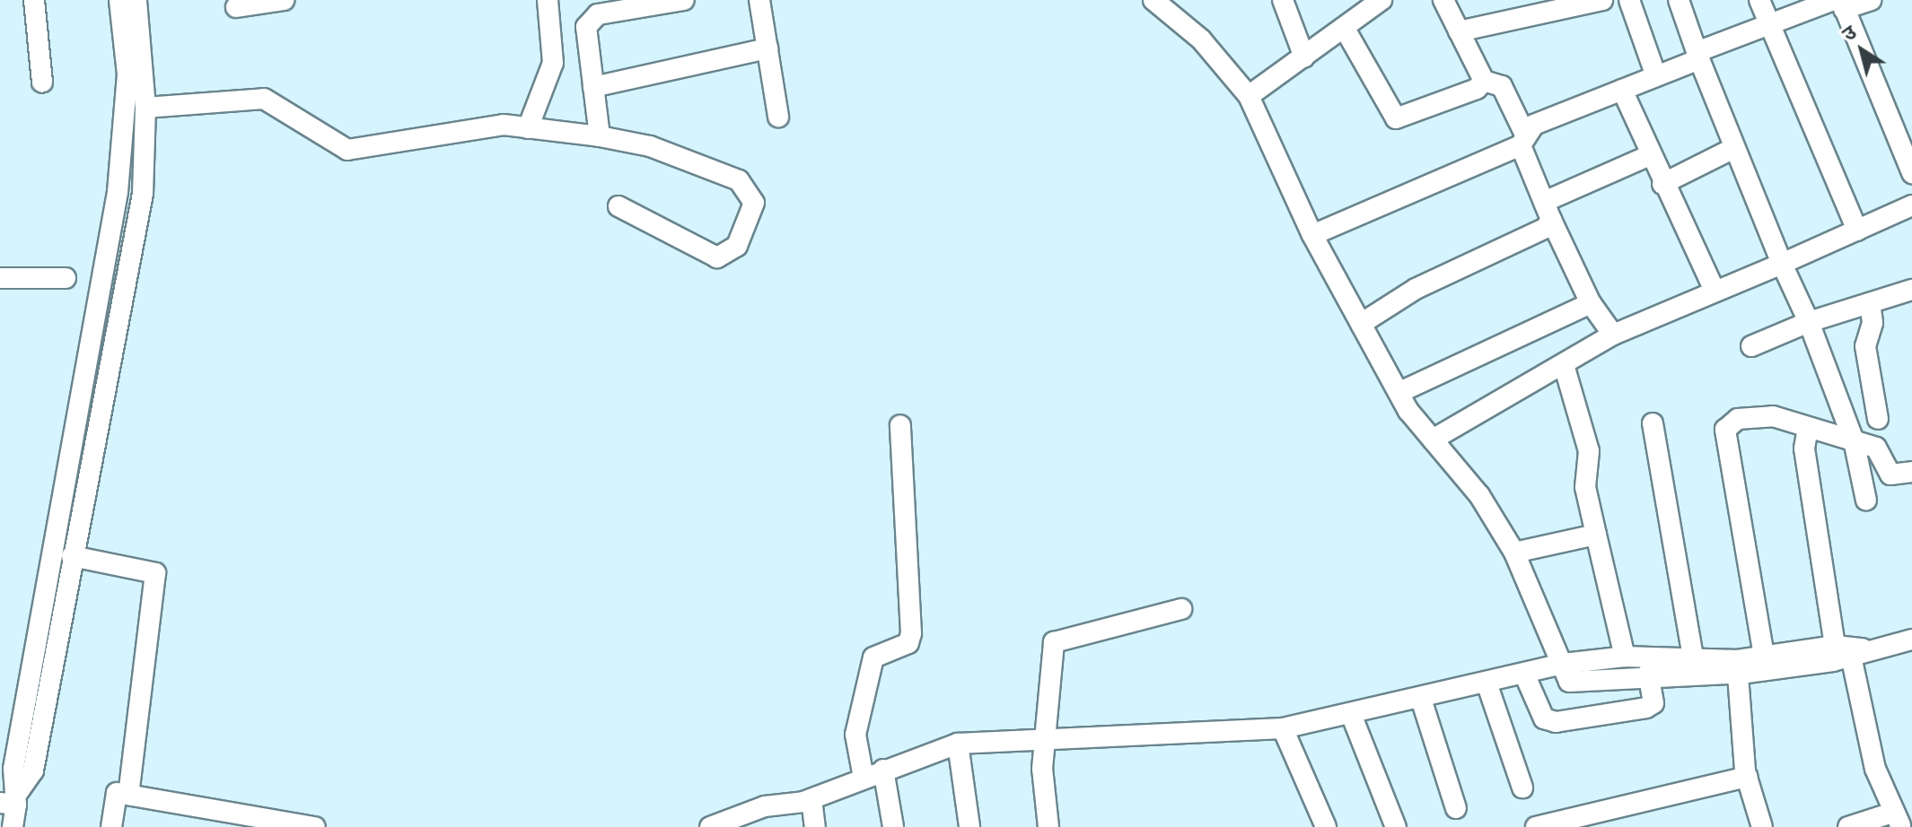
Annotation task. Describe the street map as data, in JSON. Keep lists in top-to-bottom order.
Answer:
{
  "north": "top left"
}
